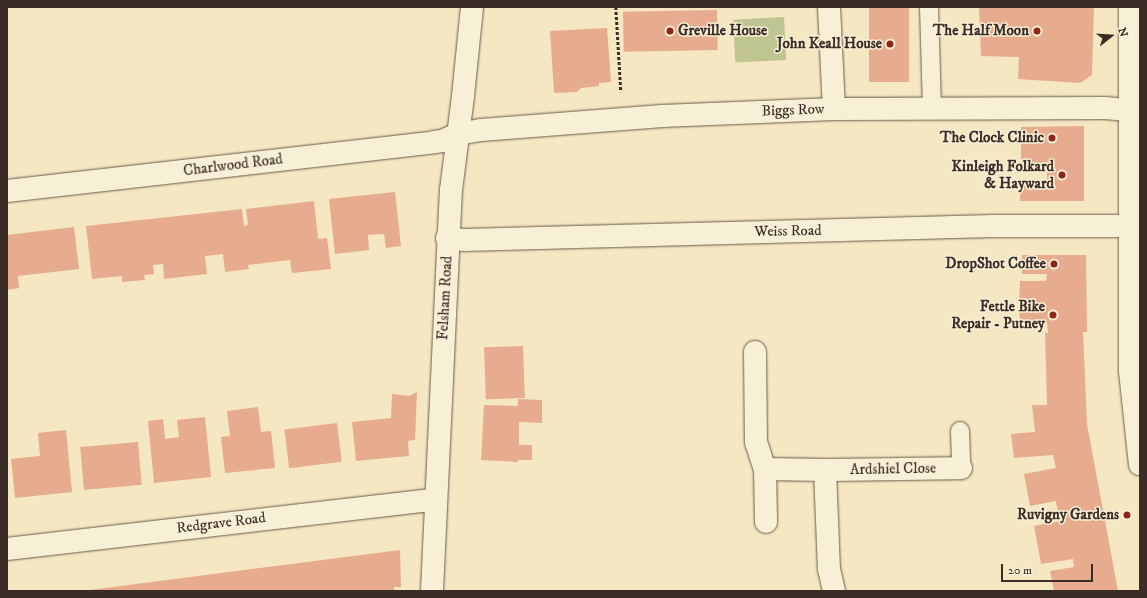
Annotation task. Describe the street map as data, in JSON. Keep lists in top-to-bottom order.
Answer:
{
  "streets": {
    "street": [
      "Biggs Row",
      "Charlwood Road",
      "Weiss Road",
      "Felsham Road",
      "Ardshiel Close",
      "Redgrave Road"
    ]
  },
  "crossings": [
    ["Biggs Row", "Charlwood Road"],
    ["Biggs Row", "Felsham Road"],
    ["Charlwood Road", "Felsham Road"],
    ["Weiss Road", "Felsham Road"],
    ["Felsham Road", "Redgrave Road"]
  ],
  "places": [
    "Greville House",
    "The Half Moon",
    "John Keall House",
    "The Clock Clinic",
    "Kinleigh Folkard & Hayward",
    "DropShot Coffee",
    "Fettle Bike Repair - Putney",
    "Ruvigny Gardens"
  ],
  "scale_bar": "20 m",
  "north": "right"
}
